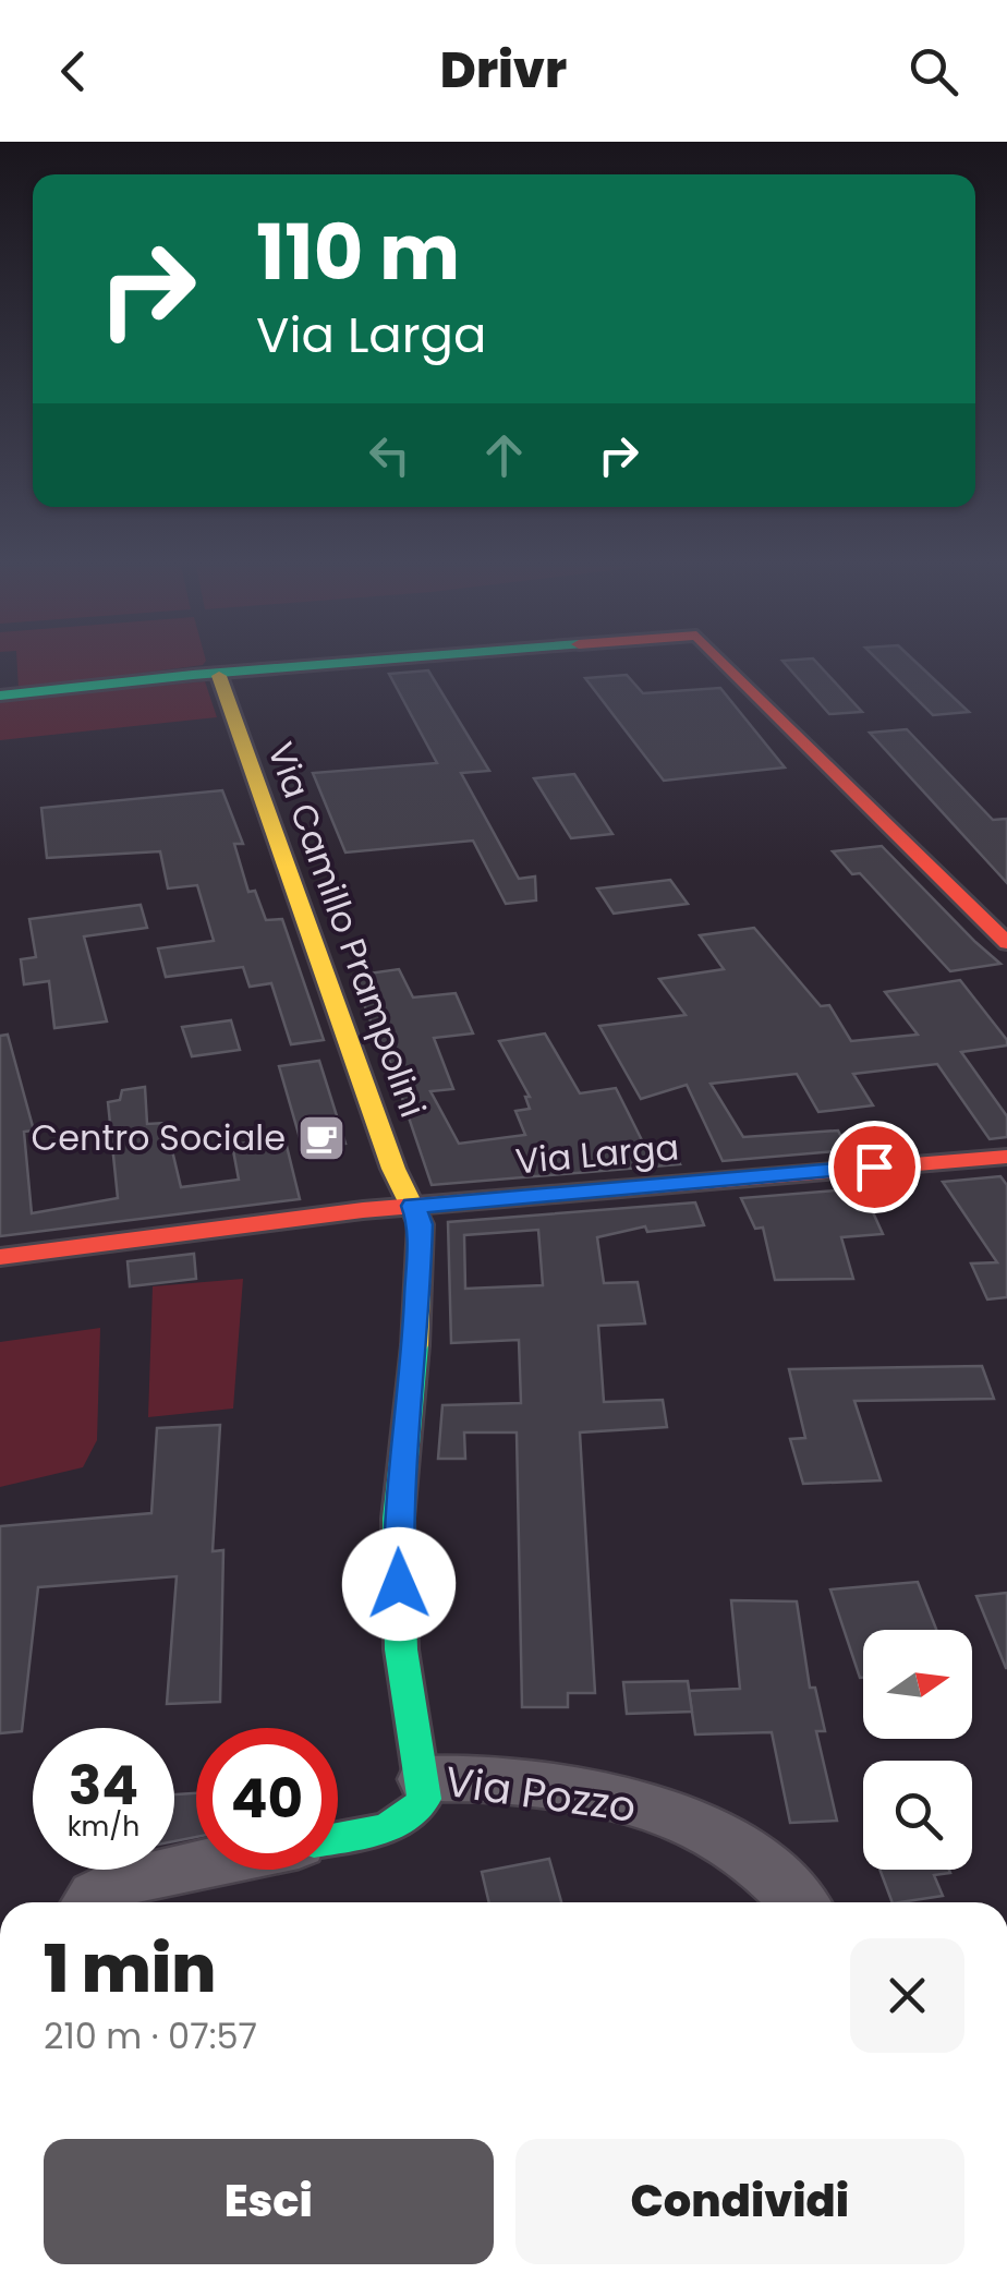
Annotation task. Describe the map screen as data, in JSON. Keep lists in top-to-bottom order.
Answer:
{
  "streets": {
    "street": ["Via Camillo Prampolini", "Via Larga", "Via Pozzo"]
  },
  "crossings": [
    ["Via Camillo Prampolini", "Via Larga"],
    ["Via Camillo Prampolini", "Via Pozzo"],
    ["Via Larga", "Via Pozzo"]
  ],
  "places": {
    "cafe": ["Centro Sociale"]
  },
  "north": "right",
  "page": {
    "header": "Drivr",
    "turn": ["110 m", "Via Larga"],
    "speed": "34 km/h",
    "limit": "40",
    "heading": ["1 min", "210 m · 07:57"],
    "buttons": ["Esci", "Condividi"]
  }
}
